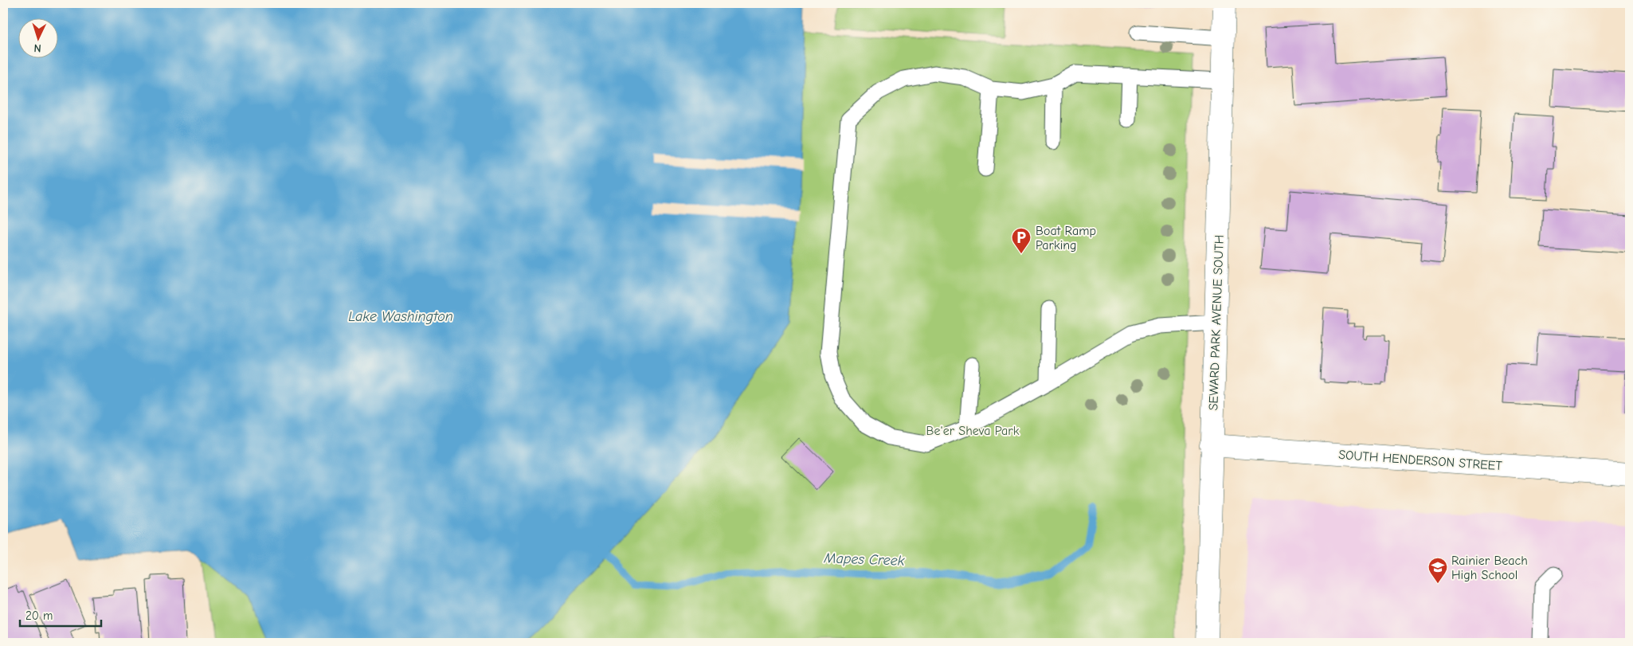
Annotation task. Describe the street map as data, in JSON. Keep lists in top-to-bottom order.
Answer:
{
  "streets": {
    "street": ["SEWARD PARK AVENUE SOUTH", "SOUTH HENDERSON STREET"]
  },
  "crossings": [
    ["SEWARD PARK AVENUE SOUTH", "SOUTH HENDERSON STREET"]
  ],
  "water": ["Lake Washington", "Mapes Creek"],
  "parks": ["Be'er Sheva Park"],
  "places": {
    "parking": ["Boat Ramp Parking"],
    "school or university": ["Rainier Beach High School"]
  },
  "scale_bar": "20 m",
  "north": "bottom"
}
